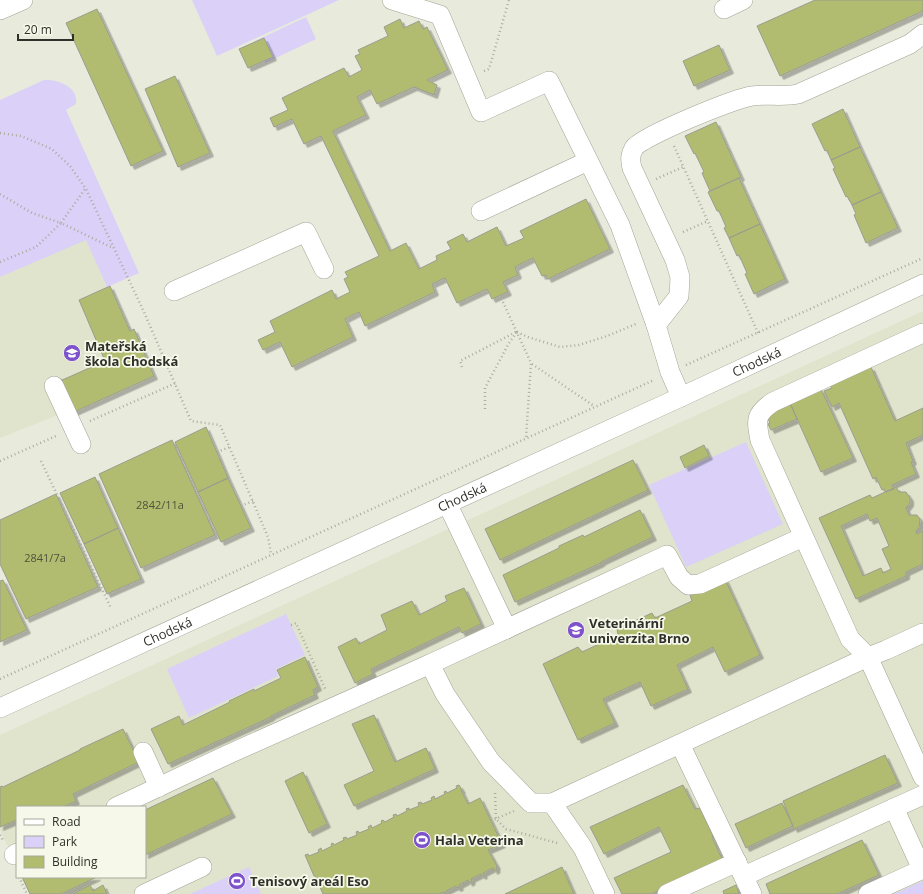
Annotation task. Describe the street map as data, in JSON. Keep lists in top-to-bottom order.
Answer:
{
  "streets": {
    "street": ["Chodská"]
  },
  "places": {
    "school or university": ["Mateřská škola Chodská", "Veterinární univerzita Brno"],
    "sports": ["Hala Veterina", "Tenisový areál Eso"]
  },
  "house_numbers": ["2842/11a", "2841/7a"],
  "legend": ["Road", "Park", "Building"],
  "scale_bar": "20 m"
}
